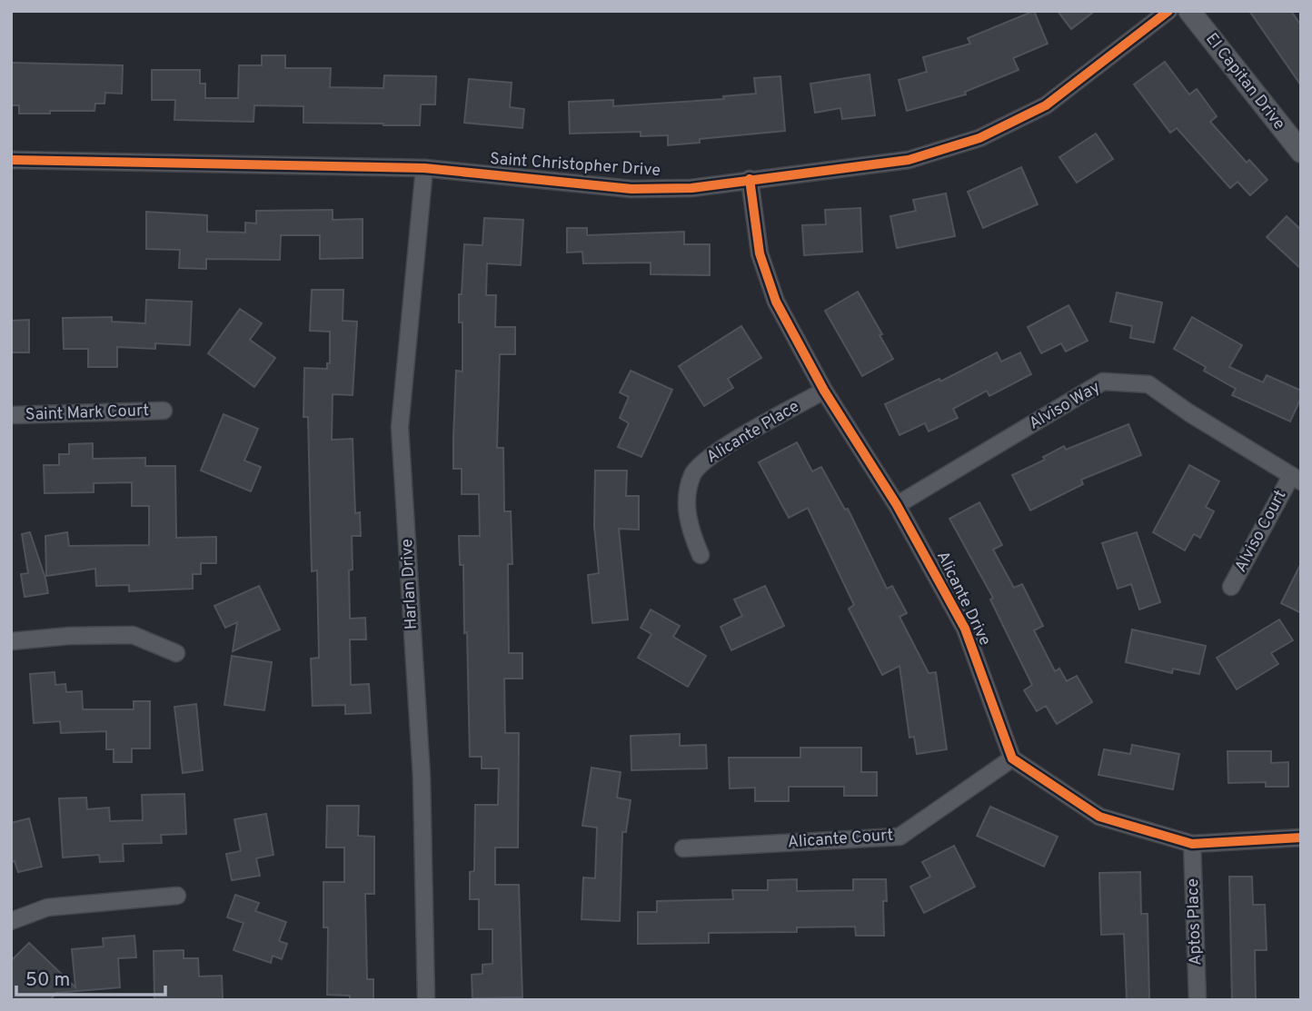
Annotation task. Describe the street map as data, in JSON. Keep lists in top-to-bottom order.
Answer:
{
  "streets": {
    "street": [
      "El Capitan Drive",
      "Saint Christopher Drive",
      "Alviso Way",
      "Saint Mark Court",
      "Alicante Place",
      "Alviso Court",
      "Harlan Drive",
      "Alicante Drive",
      "Alicante Court",
      "Aptos Place"
    ]
  },
  "crossings": [
    ["Saint Christopher Drive", "Harlan Drive"],
    ["Saint Christopher Drive", "Alicante Drive"],
    ["Alviso Way", "Alviso Court"],
    ["Alviso Way", "Alicante Drive"],
    ["Alicante Place", "Alicante Drive"],
    ["Alicante Drive", "Alicante Court"]
  ],
  "scale_bar": "50 m"
}
